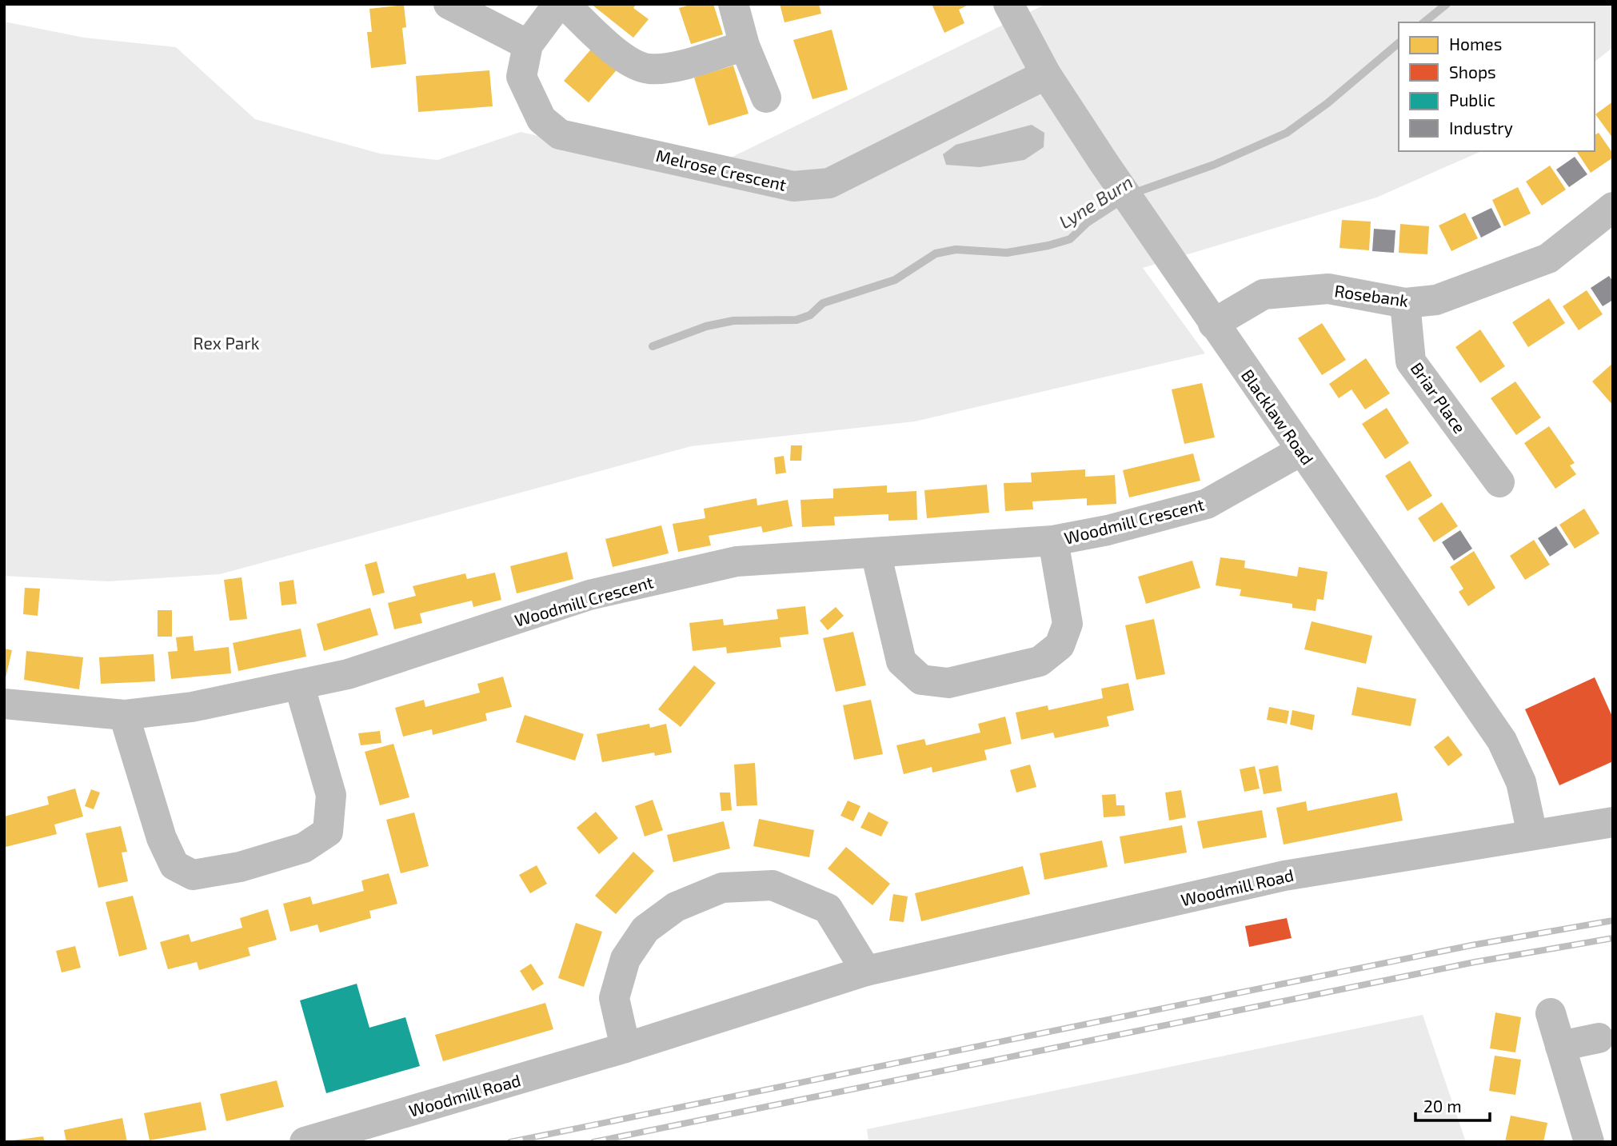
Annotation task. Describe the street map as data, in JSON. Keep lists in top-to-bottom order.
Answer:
{
  "streets": {
    "street": [
      "Melrose Crescent",
      "Rosebank",
      "Briar Place",
      "Blacklaw Road",
      "Woodmill Crescent",
      "Woodmill Road"
    ]
  },
  "crossings": [
    ["Melrose Crescent", "Blacklaw Road"],
    ["Rosebank", "Briar Place"],
    ["Rosebank", "Blacklaw Road"],
    ["Blacklaw Road", "Woodmill Crescent"],
    ["Blacklaw Road", "Woodmill Road"]
  ],
  "water": ["Lyne Burn"],
  "parks": ["Rex Park"],
  "legend": [
    "Homes",
    "Shops",
    "Public",
    "Industry"
  ],
  "scale_bar": "20 m"
}
